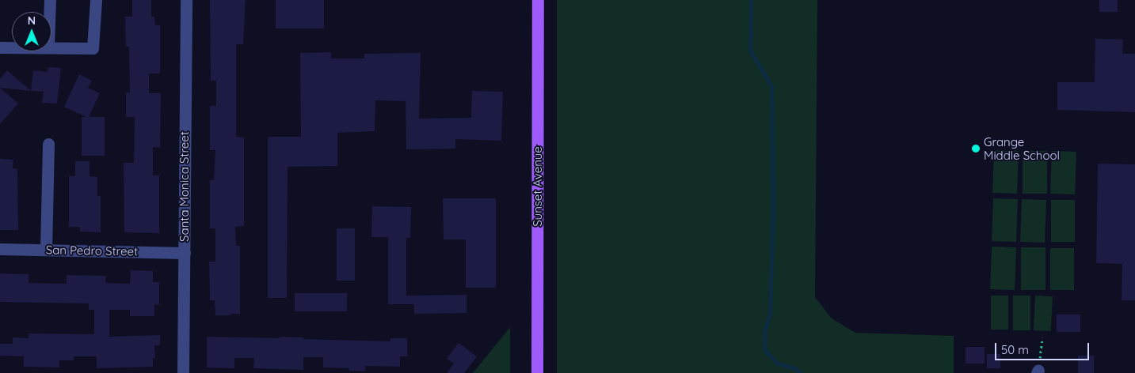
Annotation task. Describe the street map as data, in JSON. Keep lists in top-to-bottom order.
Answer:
{
  "streets": {
    "main road": ["Sunset Avenue"],
    "street": ["Santa Monica Street", "San Pedro Street"]
  },
  "crossings": [
    ["Santa Monica Street", "San Pedro Street"]
  ],
  "places": ["Grange Middle School"],
  "scale_bar": "50 m",
  "north": "top"
}
